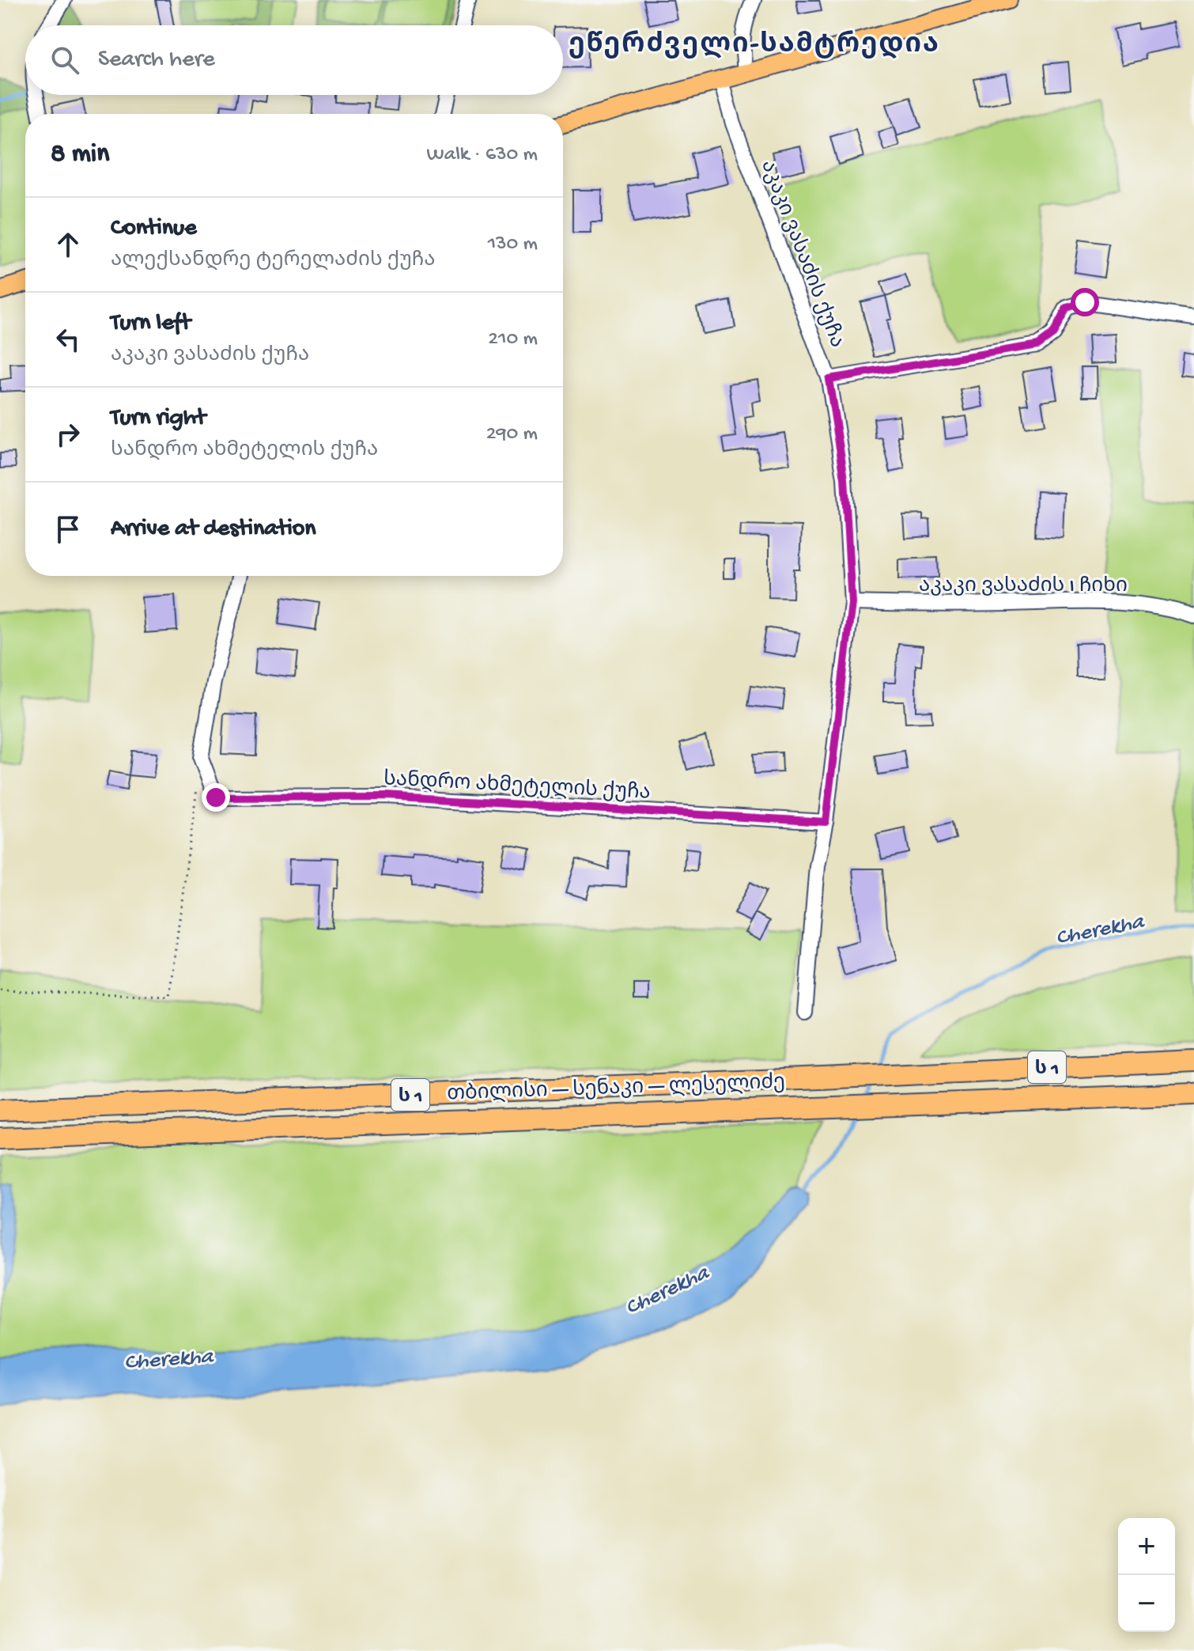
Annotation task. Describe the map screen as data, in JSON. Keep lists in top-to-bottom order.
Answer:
{
  "streets": {
    "highway": ["ს 1", "თბილისი — სენაკი — ლესელიძე"],
    "street": ["აკაკი ვასაძის ქუჩა", "აკაკი ვასაძის I ჩიხი", "სანდრო ახმეტელის ქუჩა"]
  },
  "crossings": [
    ["აკაკი ვასაძის ქუჩა", "აკაკი ვასაძის I ჩიხი"],
    ["აკაკი ვასაძის ქუჩა", "სანდრო ახმეტელის ქუჩა"]
  ],
  "districts": ["ეწერძველი-სამტრედია"],
  "water": ["Cherekha"],
  "page": {
    "search": "Search here",
    "heading": ["8 min", "Walk · 630 m"],
    "list": [
      ["Continue", "ალექსანდრე ტერელაძის ქუჩა", "130 m"],
      ["Turn left", "აკაკი ვასაძის ქუჩა", "210 m"],
      ["Turn right", "სანდრო ახმეტელის ქუჩა", "290 m"],
      "Arrive at destination"
    ],
    "map_buttons": ["+", "−"]
  }
}
